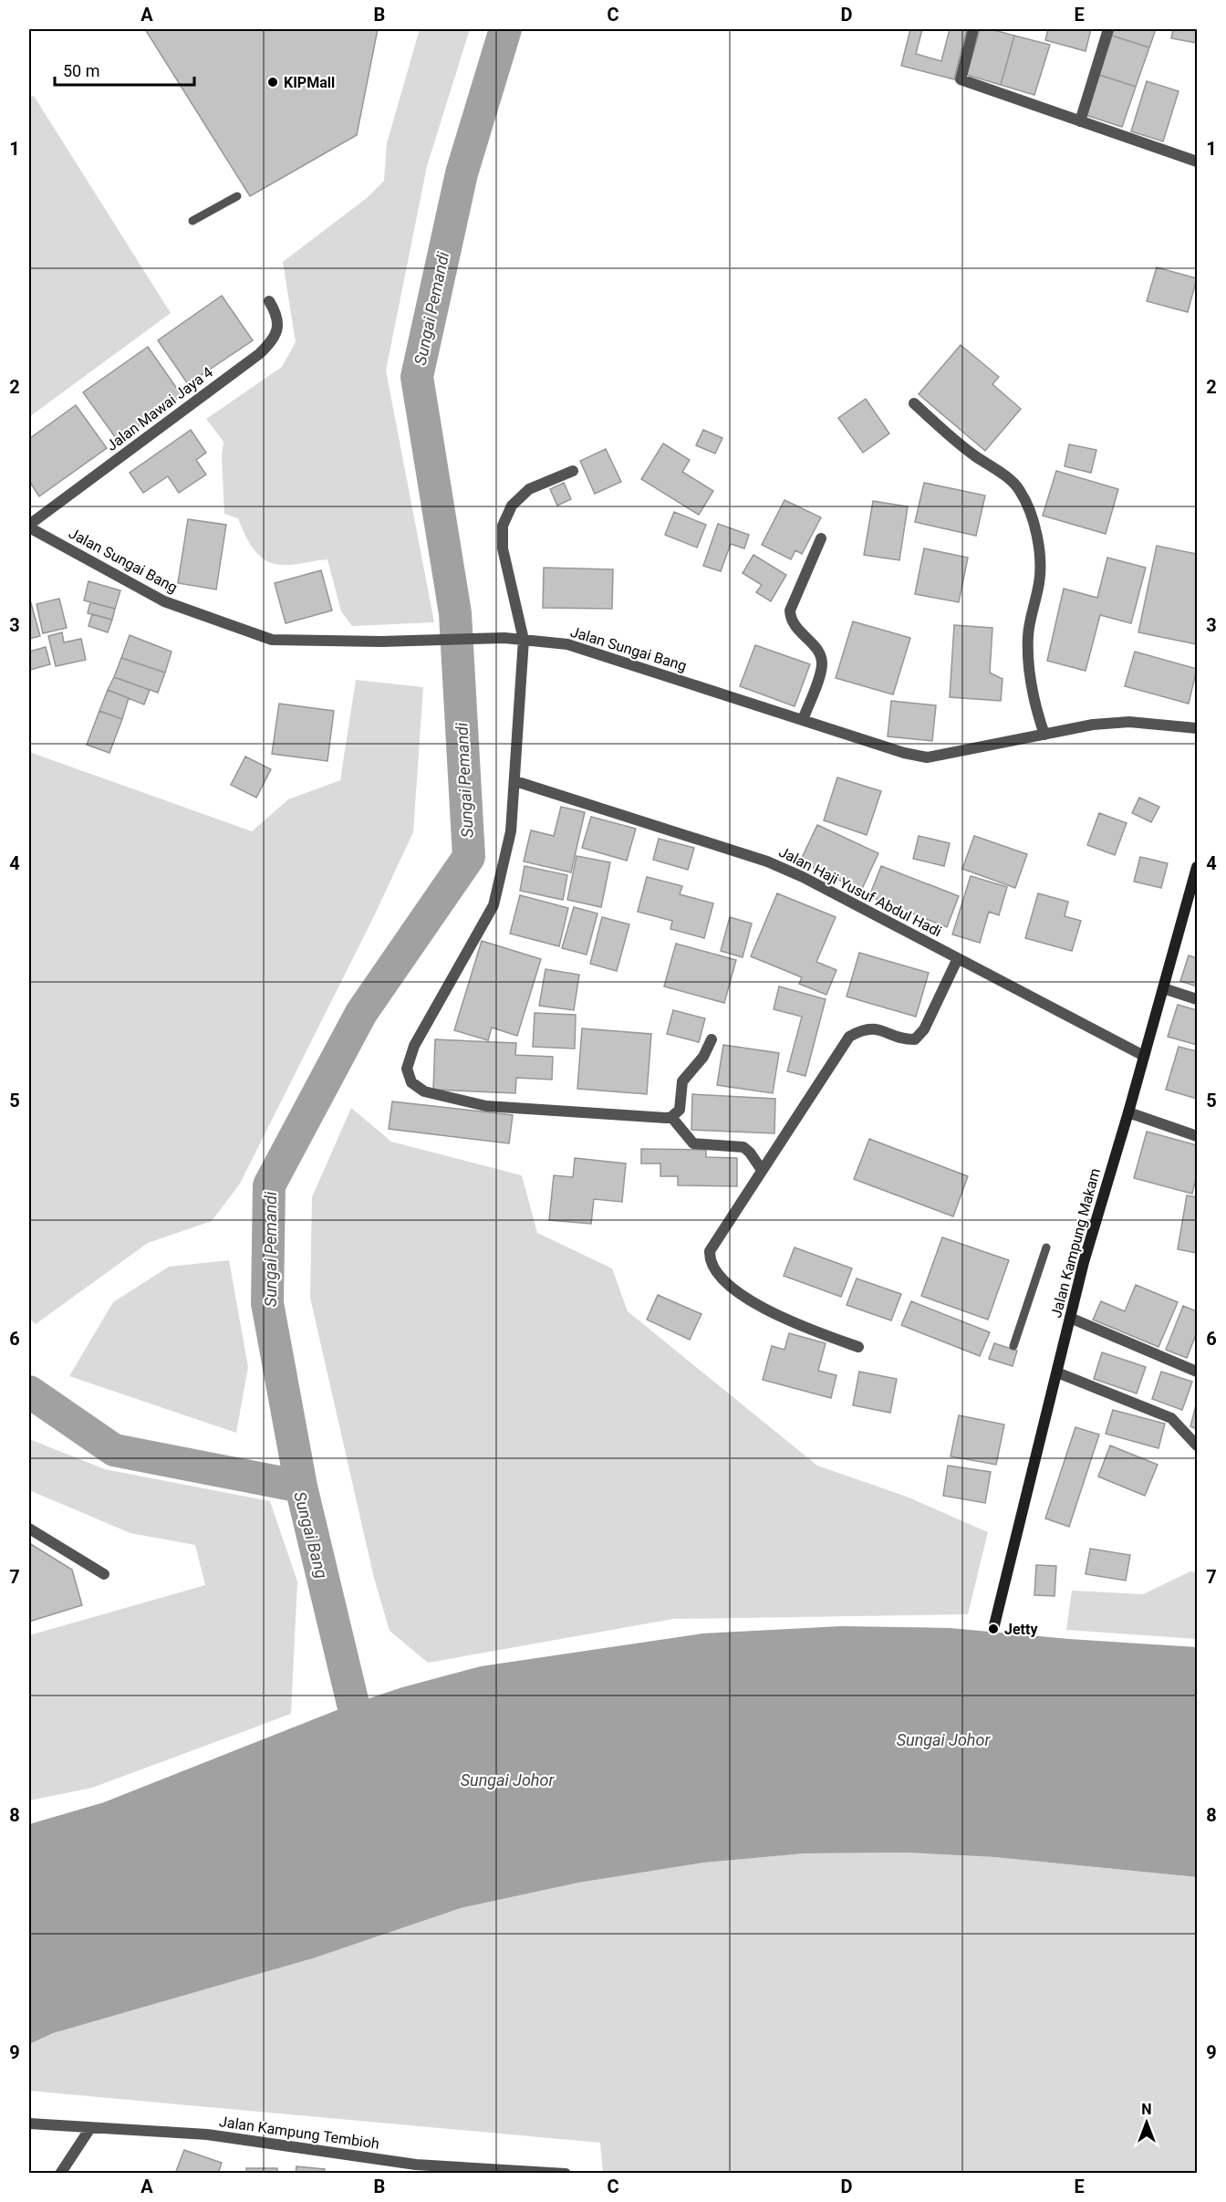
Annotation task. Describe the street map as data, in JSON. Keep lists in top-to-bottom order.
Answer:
{
  "streets": {
    "street": [
      "Jalan Mawai Jaya 4",
      "Jalan Sungai Bang",
      "Jalan Haji Yusuf Abdul Hadi",
      "Jalan Kampung Makam",
      "Jalan Kampung Tembioh"
    ]
  },
  "crossings": [
    ["Jalan Mawai Jaya 4", "Jalan Sungai Bang"],
    ["Jalan Haji Yusuf Abdul Hadi", "Jalan Kampung Makam"]
  ],
  "water": ["Sungai Pemandi", "Sungai Bang", "Sungai Johor"],
  "places": ["KIPMall", "Jetty"],
  "scale_bar": "50 m",
  "north": "top",
  "grid": {
    "columns": [
      "A",
      "B",
      "C",
      "D",
      "E"
    ],
    "rows": [
      "1",
      "2",
      "3",
      "4",
      "5",
      "6",
      "7",
      "8",
      "9"
    ]
  }
}
